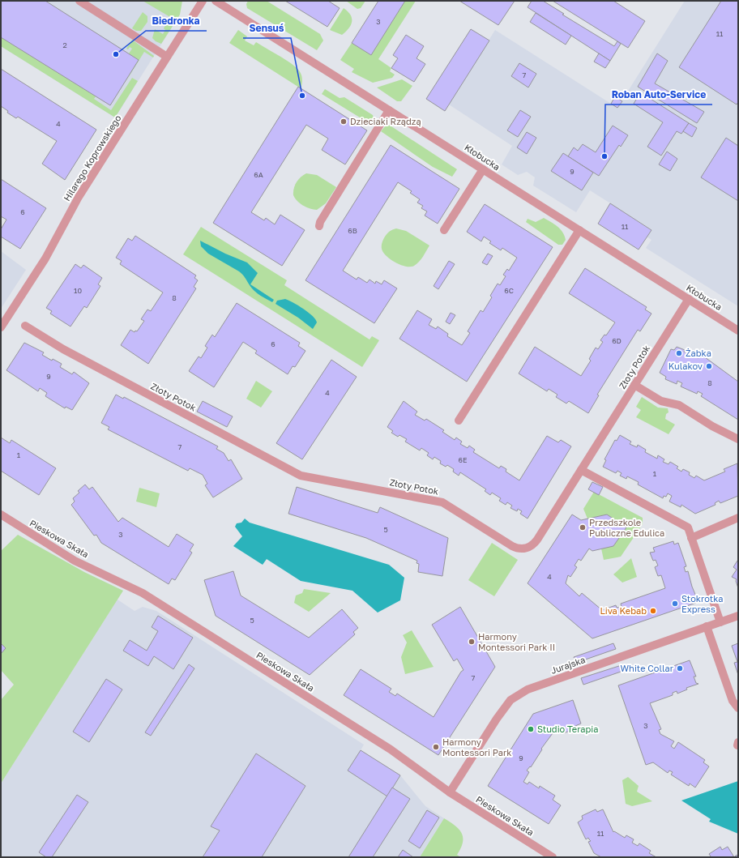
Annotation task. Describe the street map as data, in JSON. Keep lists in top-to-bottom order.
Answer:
{
  "streets": {
    "street": [
      "Kłobucka",
      "Hilarego Koprowskiego",
      "Złoty Potok",
      "Pieskowa Skała",
      "Jurajska"
    ]
  },
  "crossings": [
    ["Kłobucka", "Złoty Potok"],
    ["Pieskowa Skała", "Jurajska"]
  ],
  "places": [
    "Biedronka",
    "Sensuś",
    "Dzieciaki Rządzą",
    "Roban Auto-Service",
    "Żabka",
    "Kulakov",
    "Przedszkole Publiczne Edulica",
    "Stokrotka Express",
    "Liva Kebab",
    "Harmony Montessori Park II",
    "White Collar",
    "Studio Terapia",
    "Harmony Montessori Park"
  ],
  "house_numbers": [
    "3",
    "11",
    "2",
    "7",
    "4",
    "9",
    "6A",
    "6",
    "11",
    "6B",
    "10",
    "6C",
    "8",
    "6D",
    "6",
    "9",
    "8",
    "4",
    "7",
    "1",
    "6E",
    "1",
    "5",
    "3",
    "4",
    "5",
    "7",
    "3",
    "9",
    "11"
  ]
}
